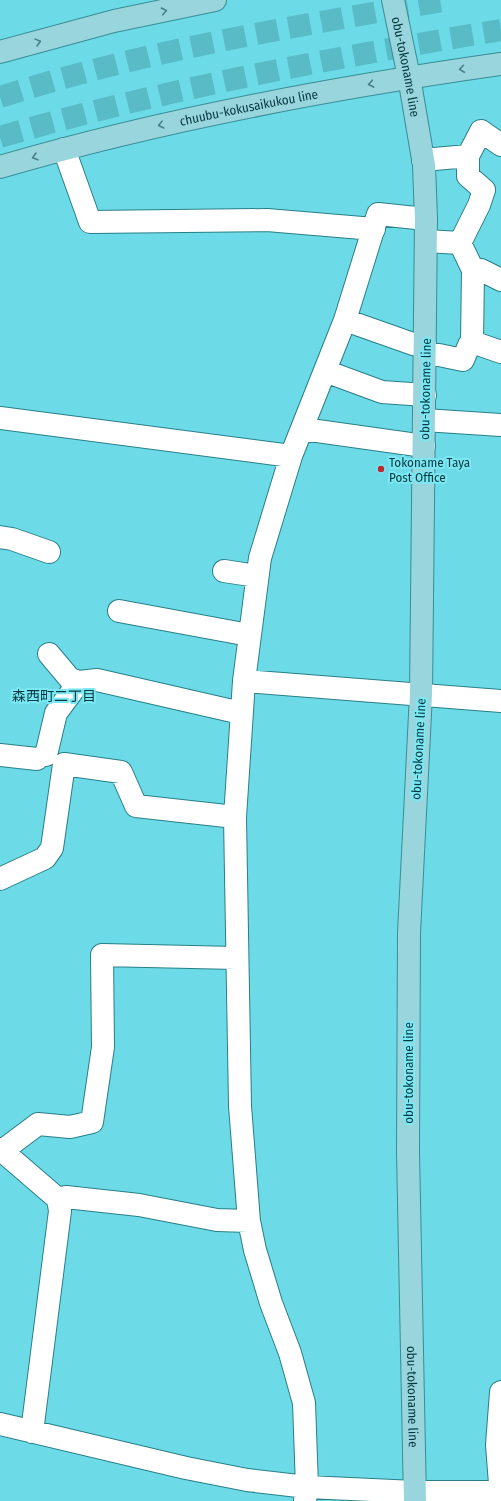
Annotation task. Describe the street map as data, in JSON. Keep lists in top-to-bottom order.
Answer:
{
  "streets": {
    "main road": ["obu-tokoname line", "chuubu-kokusaikukou line"]
  },
  "crossings": [
    ["obu-tokoname line", "chuubu-kokusaikukou line"]
  ],
  "districts": ["森西町二丁目"],
  "places": ["Tokoname Taya Post Office"]
}
